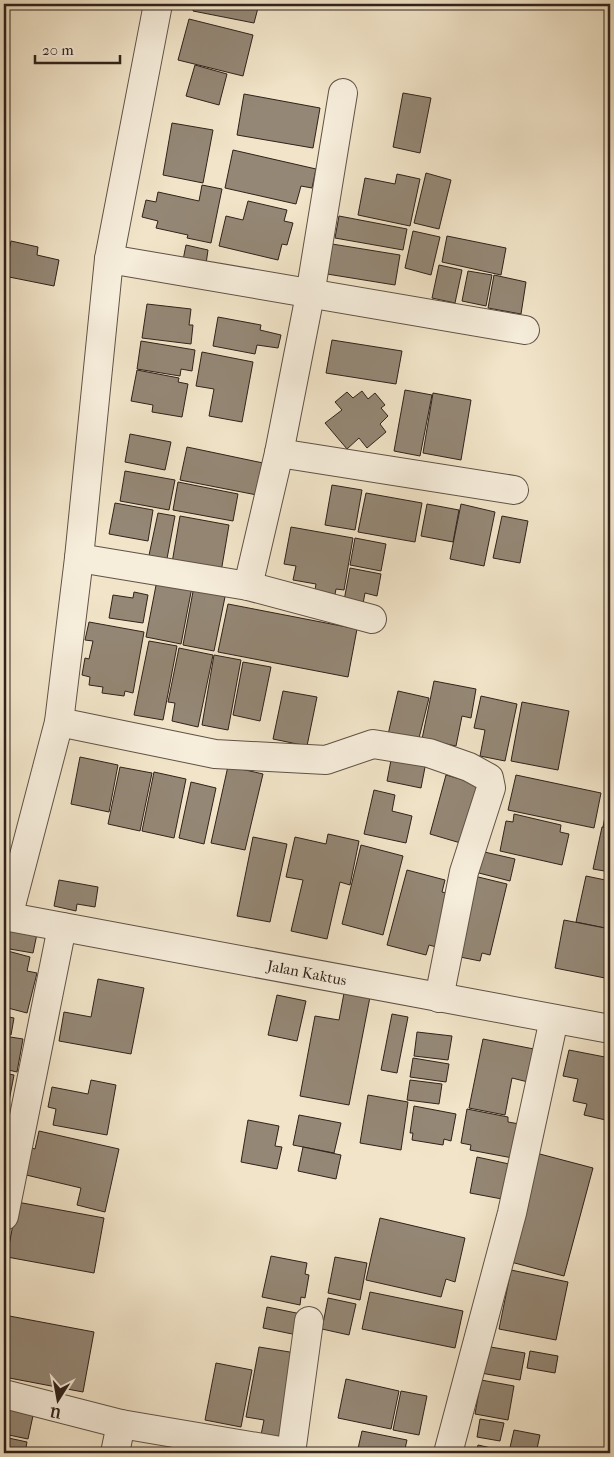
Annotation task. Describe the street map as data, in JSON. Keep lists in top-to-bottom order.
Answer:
{
  "streets": {
    "street": ["Jalan Kaktus"]
  },
  "scale_bar": "20 m",
  "north": "bottom"
}
